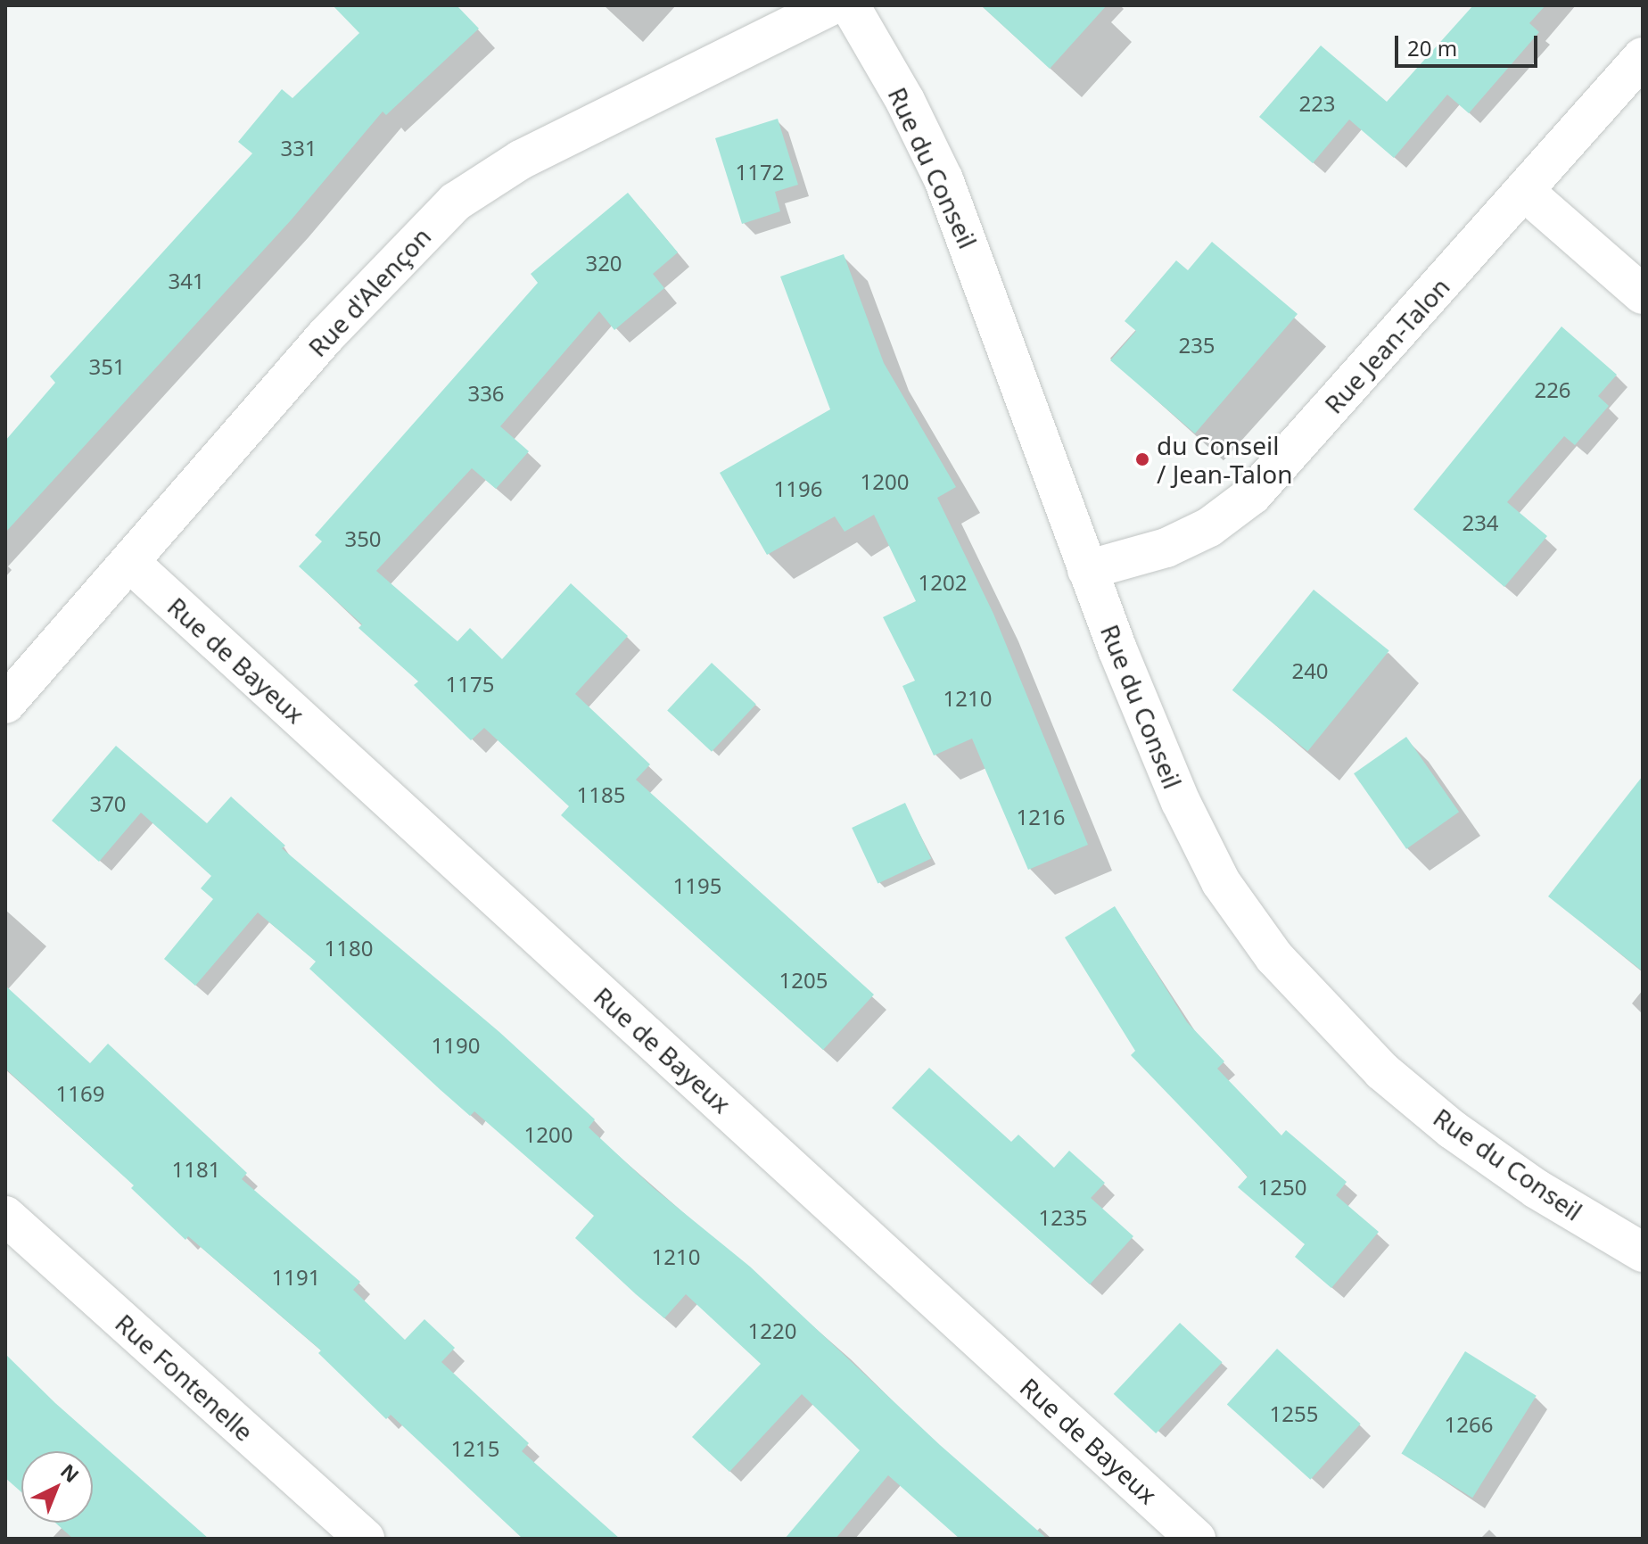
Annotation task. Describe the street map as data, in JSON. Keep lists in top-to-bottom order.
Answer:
{
  "streets": {
    "street": [
      "Rue du Conseil",
      "Rue d'Alençon",
      "Rue Jean-Talon",
      "Rue de Bayeux",
      "Rue Fontenelle"
    ]
  },
  "crossings": [
    ["Rue du Conseil", "Rue Jean-Talon"],
    ["Rue d'Alençon", "Rue de Bayeux"]
  ],
  "places": ["du Conseil / Jean-Talon"],
  "house_numbers": [
    "223",
    "331",
    "1172",
    "320",
    "341",
    "235",
    "351",
    "226",
    "336",
    "1200",
    "1196",
    "234",
    "350",
    "1202",
    "240",
    "1175",
    "1210",
    "1185",
    "370",
    "1216",
    "1195",
    "1180",
    "1205",
    "1190",
    "1169",
    "1200",
    "1181",
    "1250",
    "1235",
    "1210",
    "1191",
    "1220",
    "1255",
    "1266",
    "1215"
  ],
  "scale_bar": "20 m",
  "north": "top right"
}
